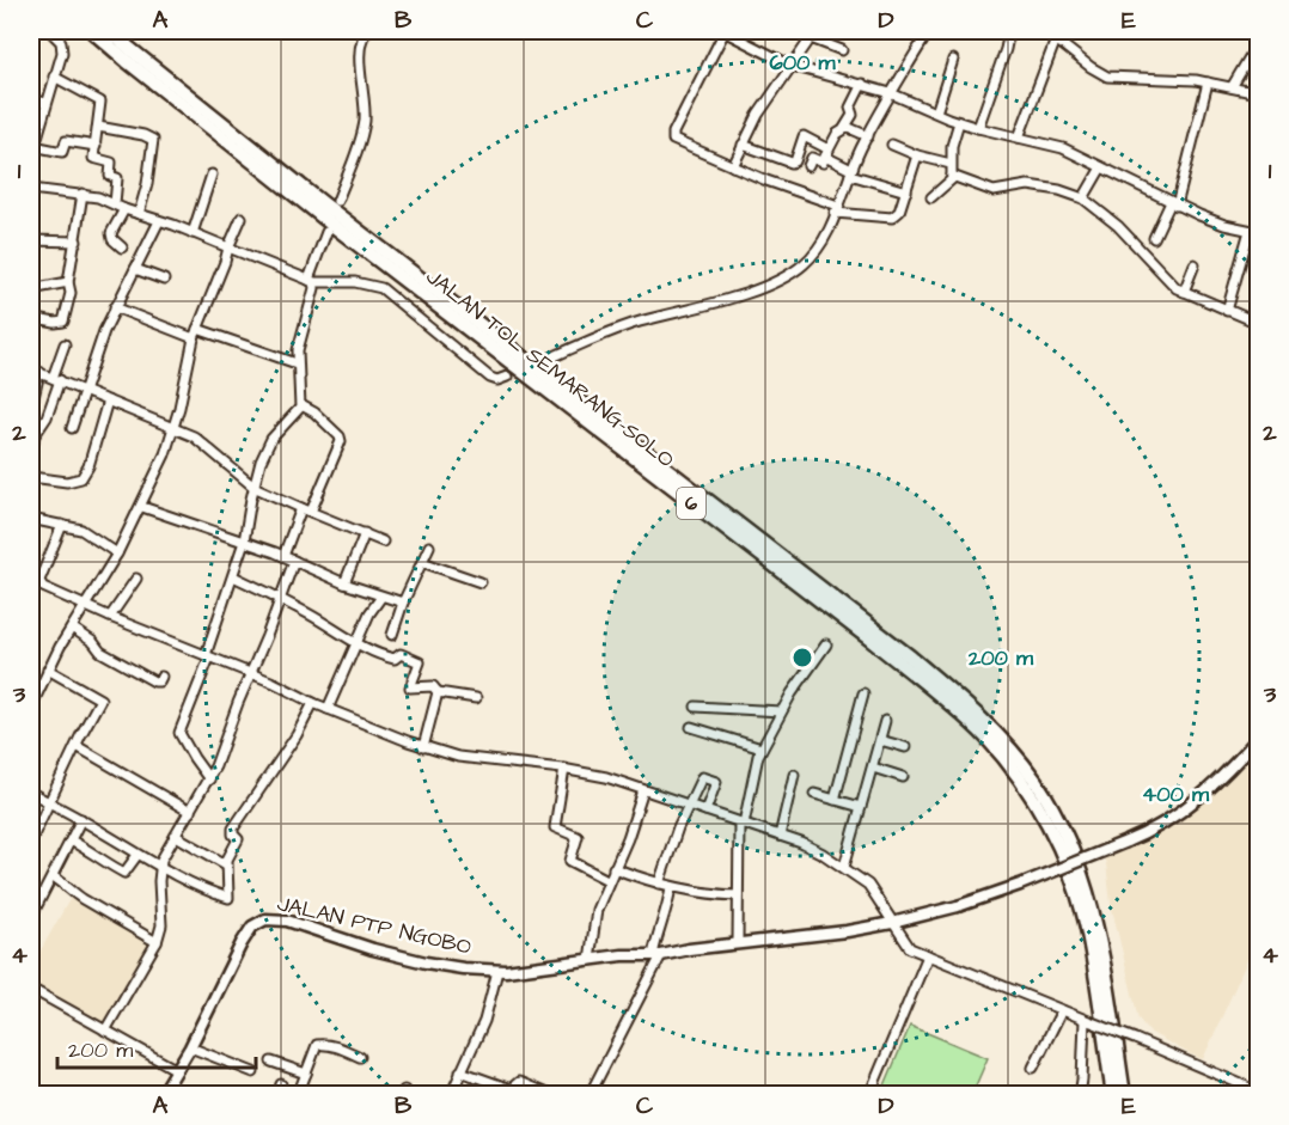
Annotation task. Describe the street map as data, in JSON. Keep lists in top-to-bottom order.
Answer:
{
  "streets": {
    "highway": ["JALAN TOL SEMARANG–SOLO", "6"],
    "main road": ["JALAN PTP NGOBO"]
  },
  "scale_bar": "200 m",
  "grid": {
    "columns": [
      "A",
      "B",
      "C",
      "D",
      "E"
    ],
    "rows": [
      "1",
      "2",
      "3",
      "4"
    ]
  },
  "rings": ["600 m", "200 m", "400 m"]
}
